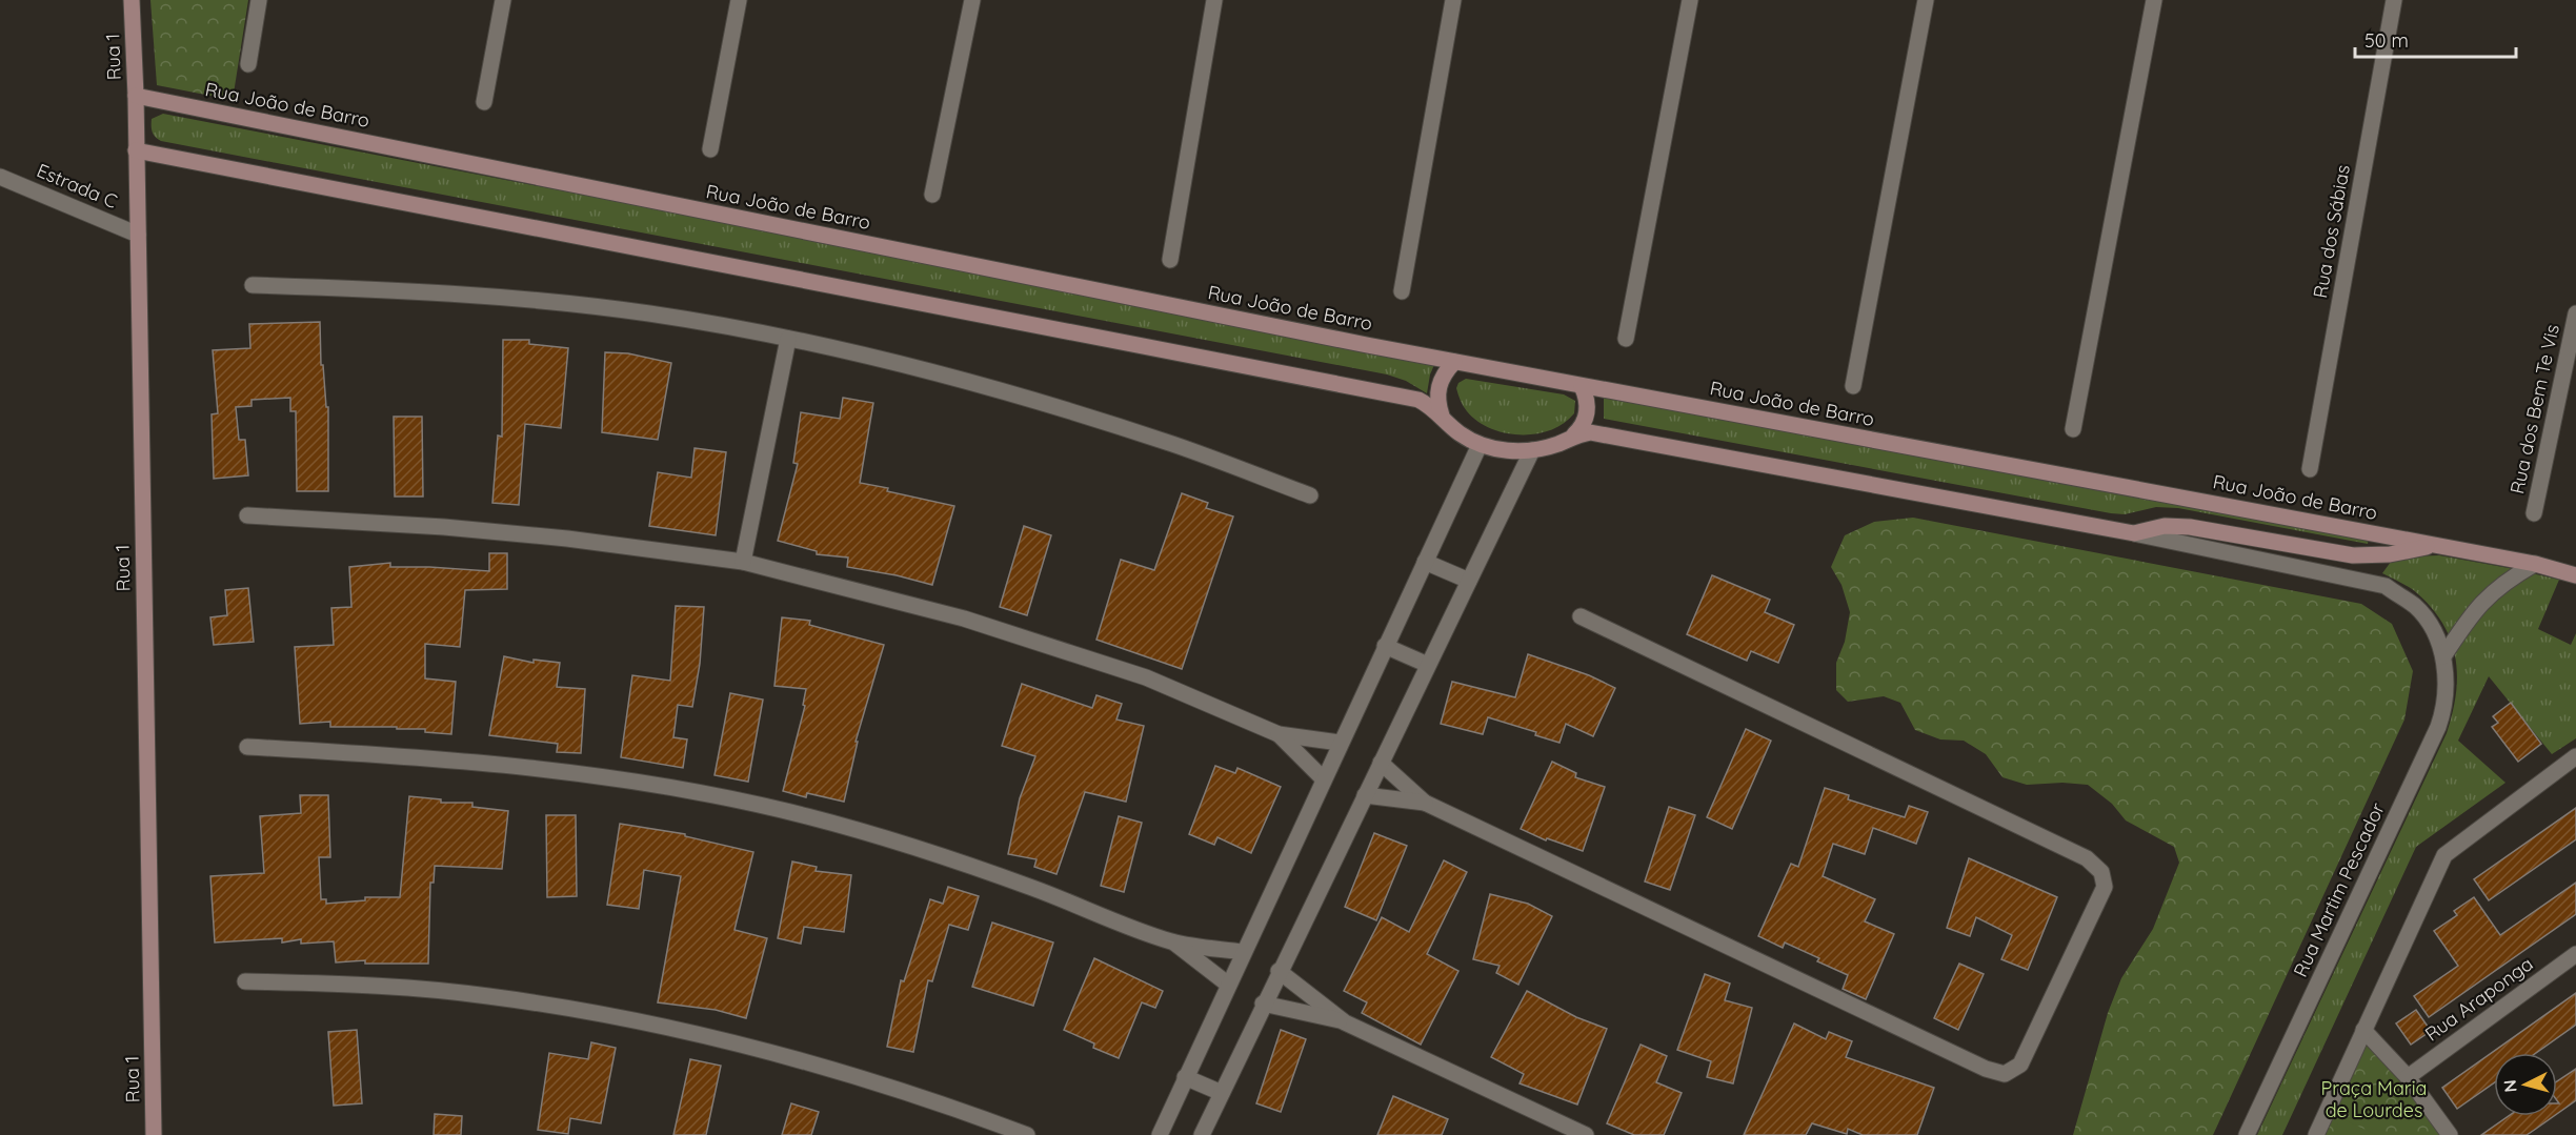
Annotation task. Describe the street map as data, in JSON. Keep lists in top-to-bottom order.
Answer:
{
  "streets": {
    "street": [
      "Rua 1",
      "Rua João de Barro",
      "Estrada C",
      "Rua dos Sábias",
      "Rua dos Bem Te Vis",
      "Rua Martim Pescador",
      "Rua Araponga"
    ]
  },
  "crossings": [
    ["Rua 1", "Rua João de Barro"],
    ["Rua 1", "Estrada C"],
    ["Rua João de Barro", "Rua Martim Pescador"]
  ],
  "parks": ["Praça Maria de Lourdes"],
  "scale_bar": "50 m",
  "north": "left"
}
